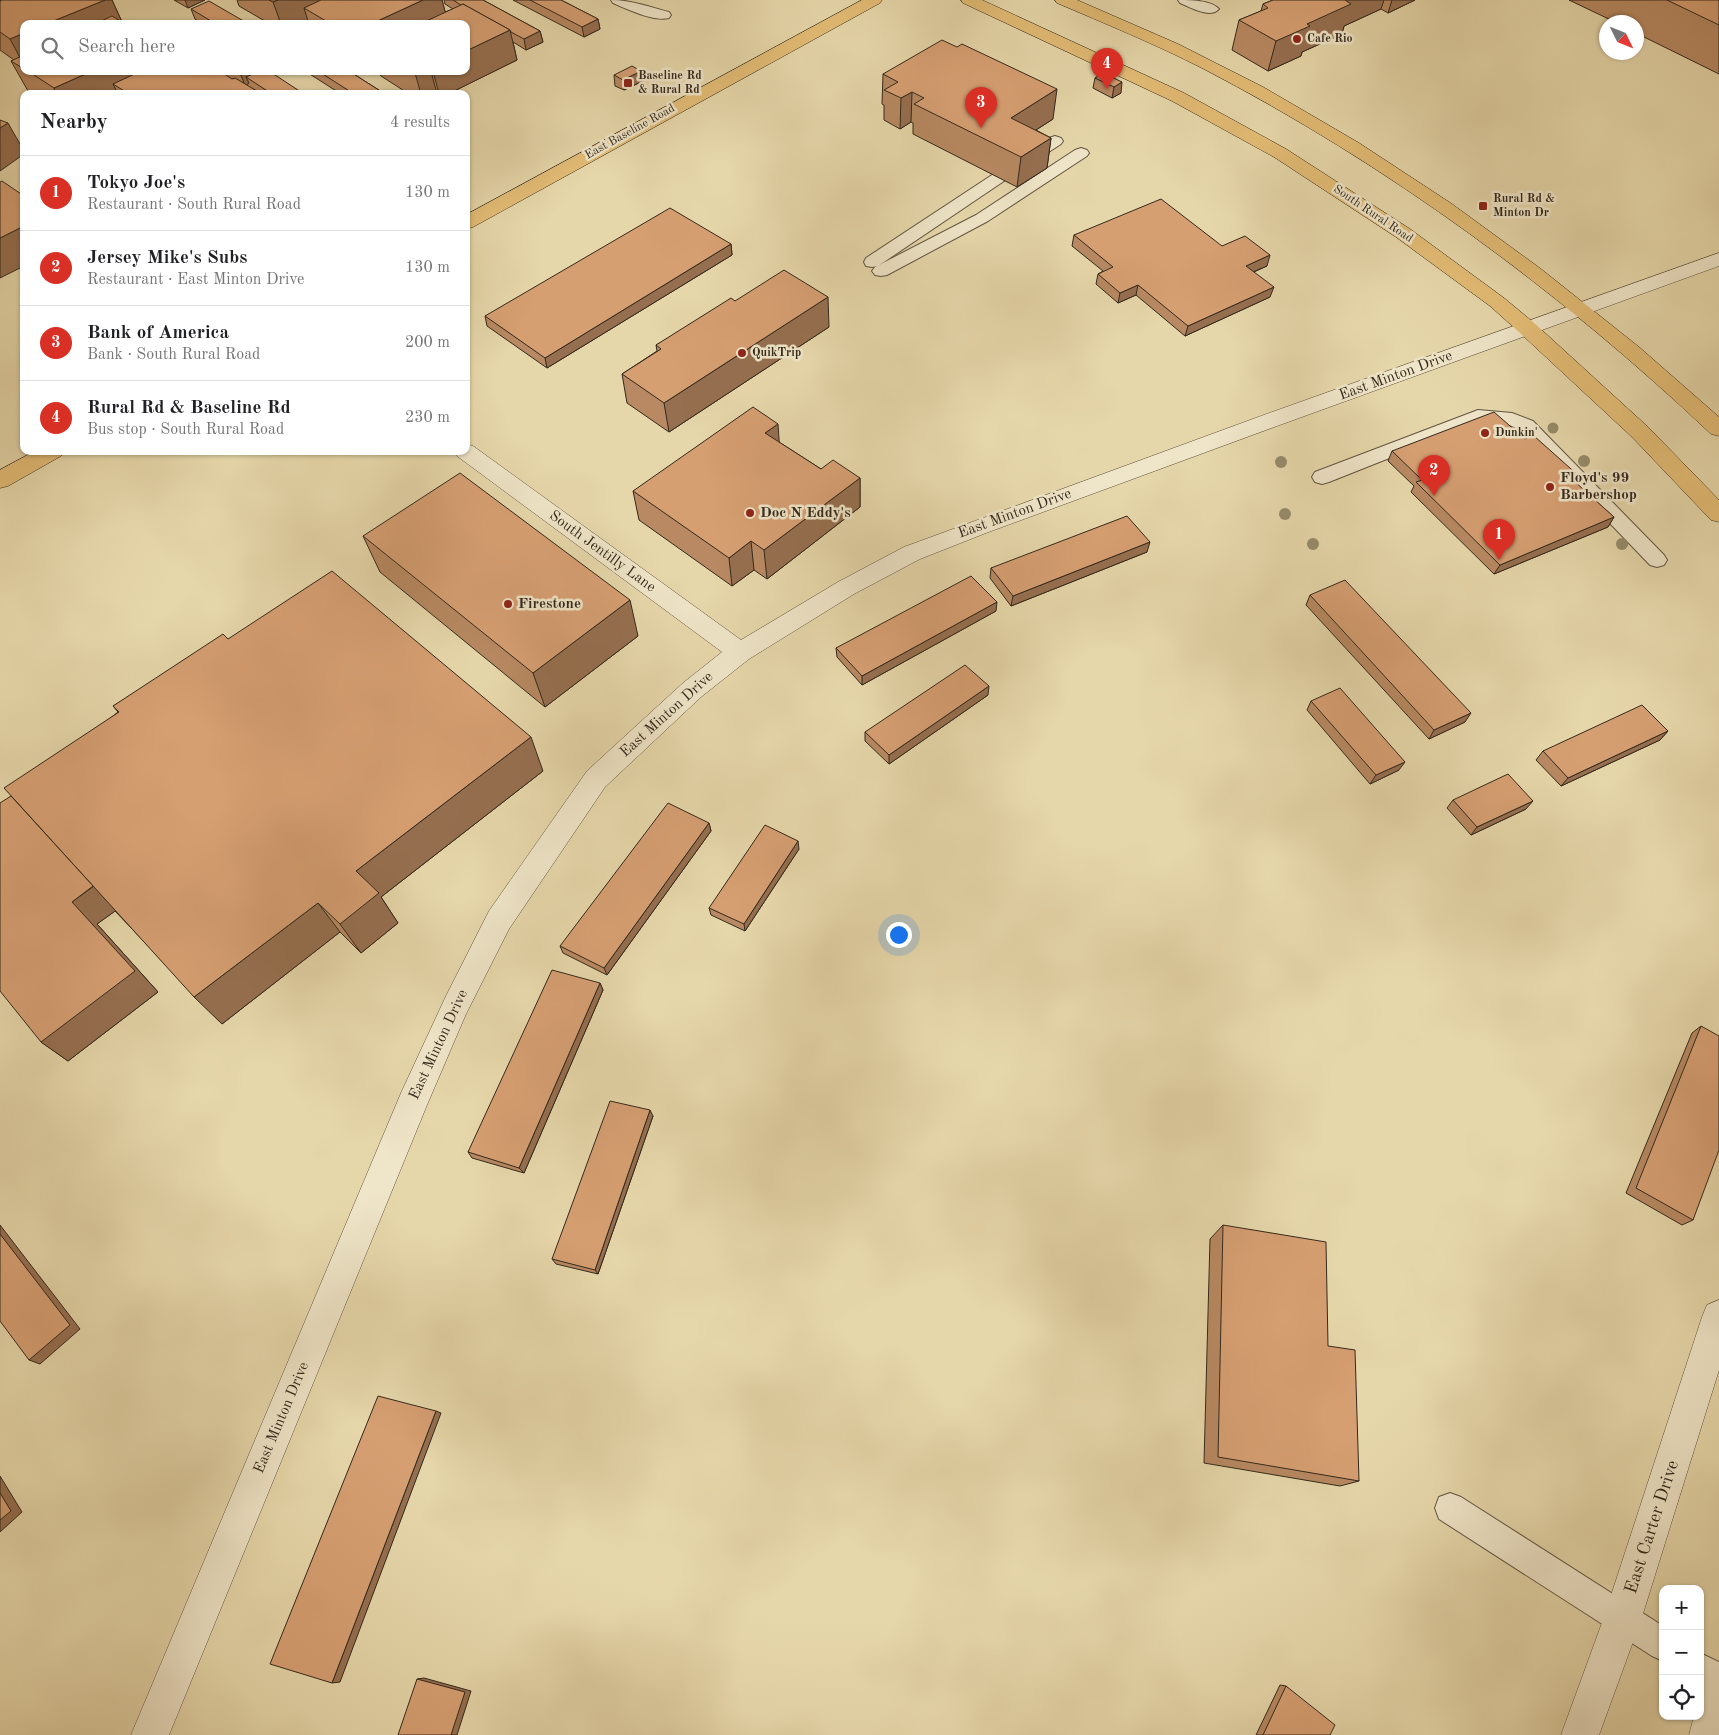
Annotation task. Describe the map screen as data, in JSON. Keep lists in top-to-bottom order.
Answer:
{
  "streets": {
    "main road": ["East Baseline Road", "South Rural Road"],
    "street": ["East Minton Drive", "South Jentilly Lane", "East Carter Drive"]
  },
  "crossings": [
    ["South Rural Road", "East Minton Drive"],
    ["East Minton Drive", "South Jentilly Lane"]
  ],
  "places": {
    "other": [
      "Cafe Rio",
      "QuikTrip",
      "Dunkin'",
      "Floyd's 99 Barbershop",
      "Doc N Eddy's",
      "Firestone"
    ],
    "transit": ["Baseline Rd & Rural Rd", "Rural Rd & Minton Dr"]
  },
  "north": "bottom right",
  "page": {
    "search": "Search here",
    "pins": [
      "4",
      "3",
      "2",
      "1"
    ],
    "heading": ["Nearby", "4 results"],
    "list": [
      {
        "mark": "1",
        "name": "Tokyo Joe's",
        "note": "Restaurant · South Rural Road",
        "value": "130 m"
      },
      {
        "mark": "2",
        "name": "Jersey Mike's Subs",
        "note": "Restaurant · East Minton Drive",
        "value": "130 m"
      },
      {
        "mark": "3",
        "name": "Bank of America",
        "note": "Bank · South Rural Road",
        "value": "200 m"
      },
      {
        "mark": "4",
        "name": "Rural Rd & Baseline Rd",
        "note": "Bus stop · South Rural Road",
        "value": "230 m"
      }
    ],
    "map_buttons": ["+", "−"]
  }
}
